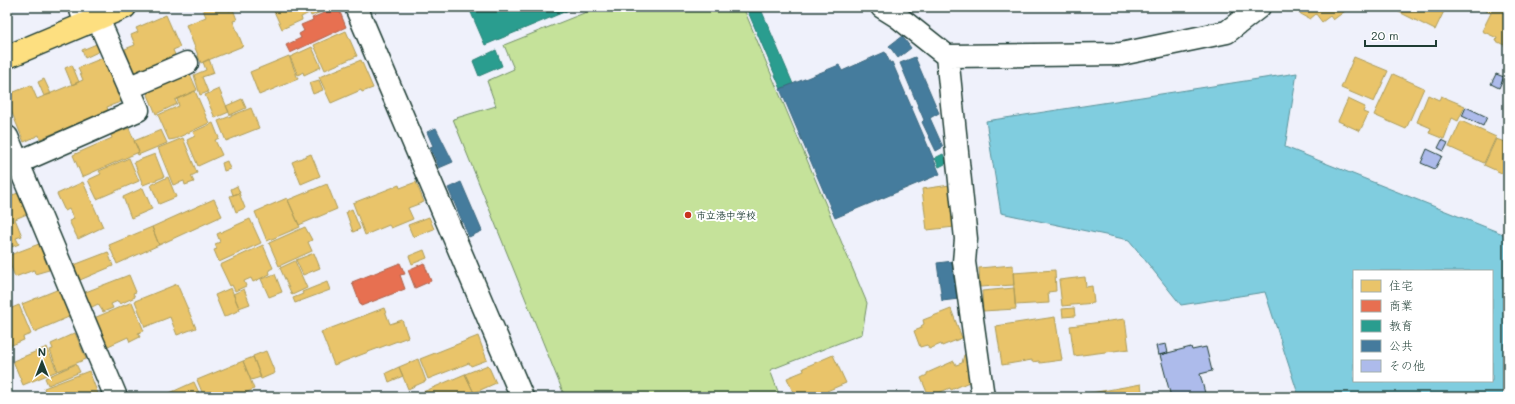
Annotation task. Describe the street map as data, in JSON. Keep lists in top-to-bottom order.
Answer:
{
  "places": ["市立港中学校"],
  "legend": [
    "住宅",
    "商業",
    "教育",
    "公共",
    "その他"
  ],
  "scale_bar": "20 m",
  "north": "top"
}
